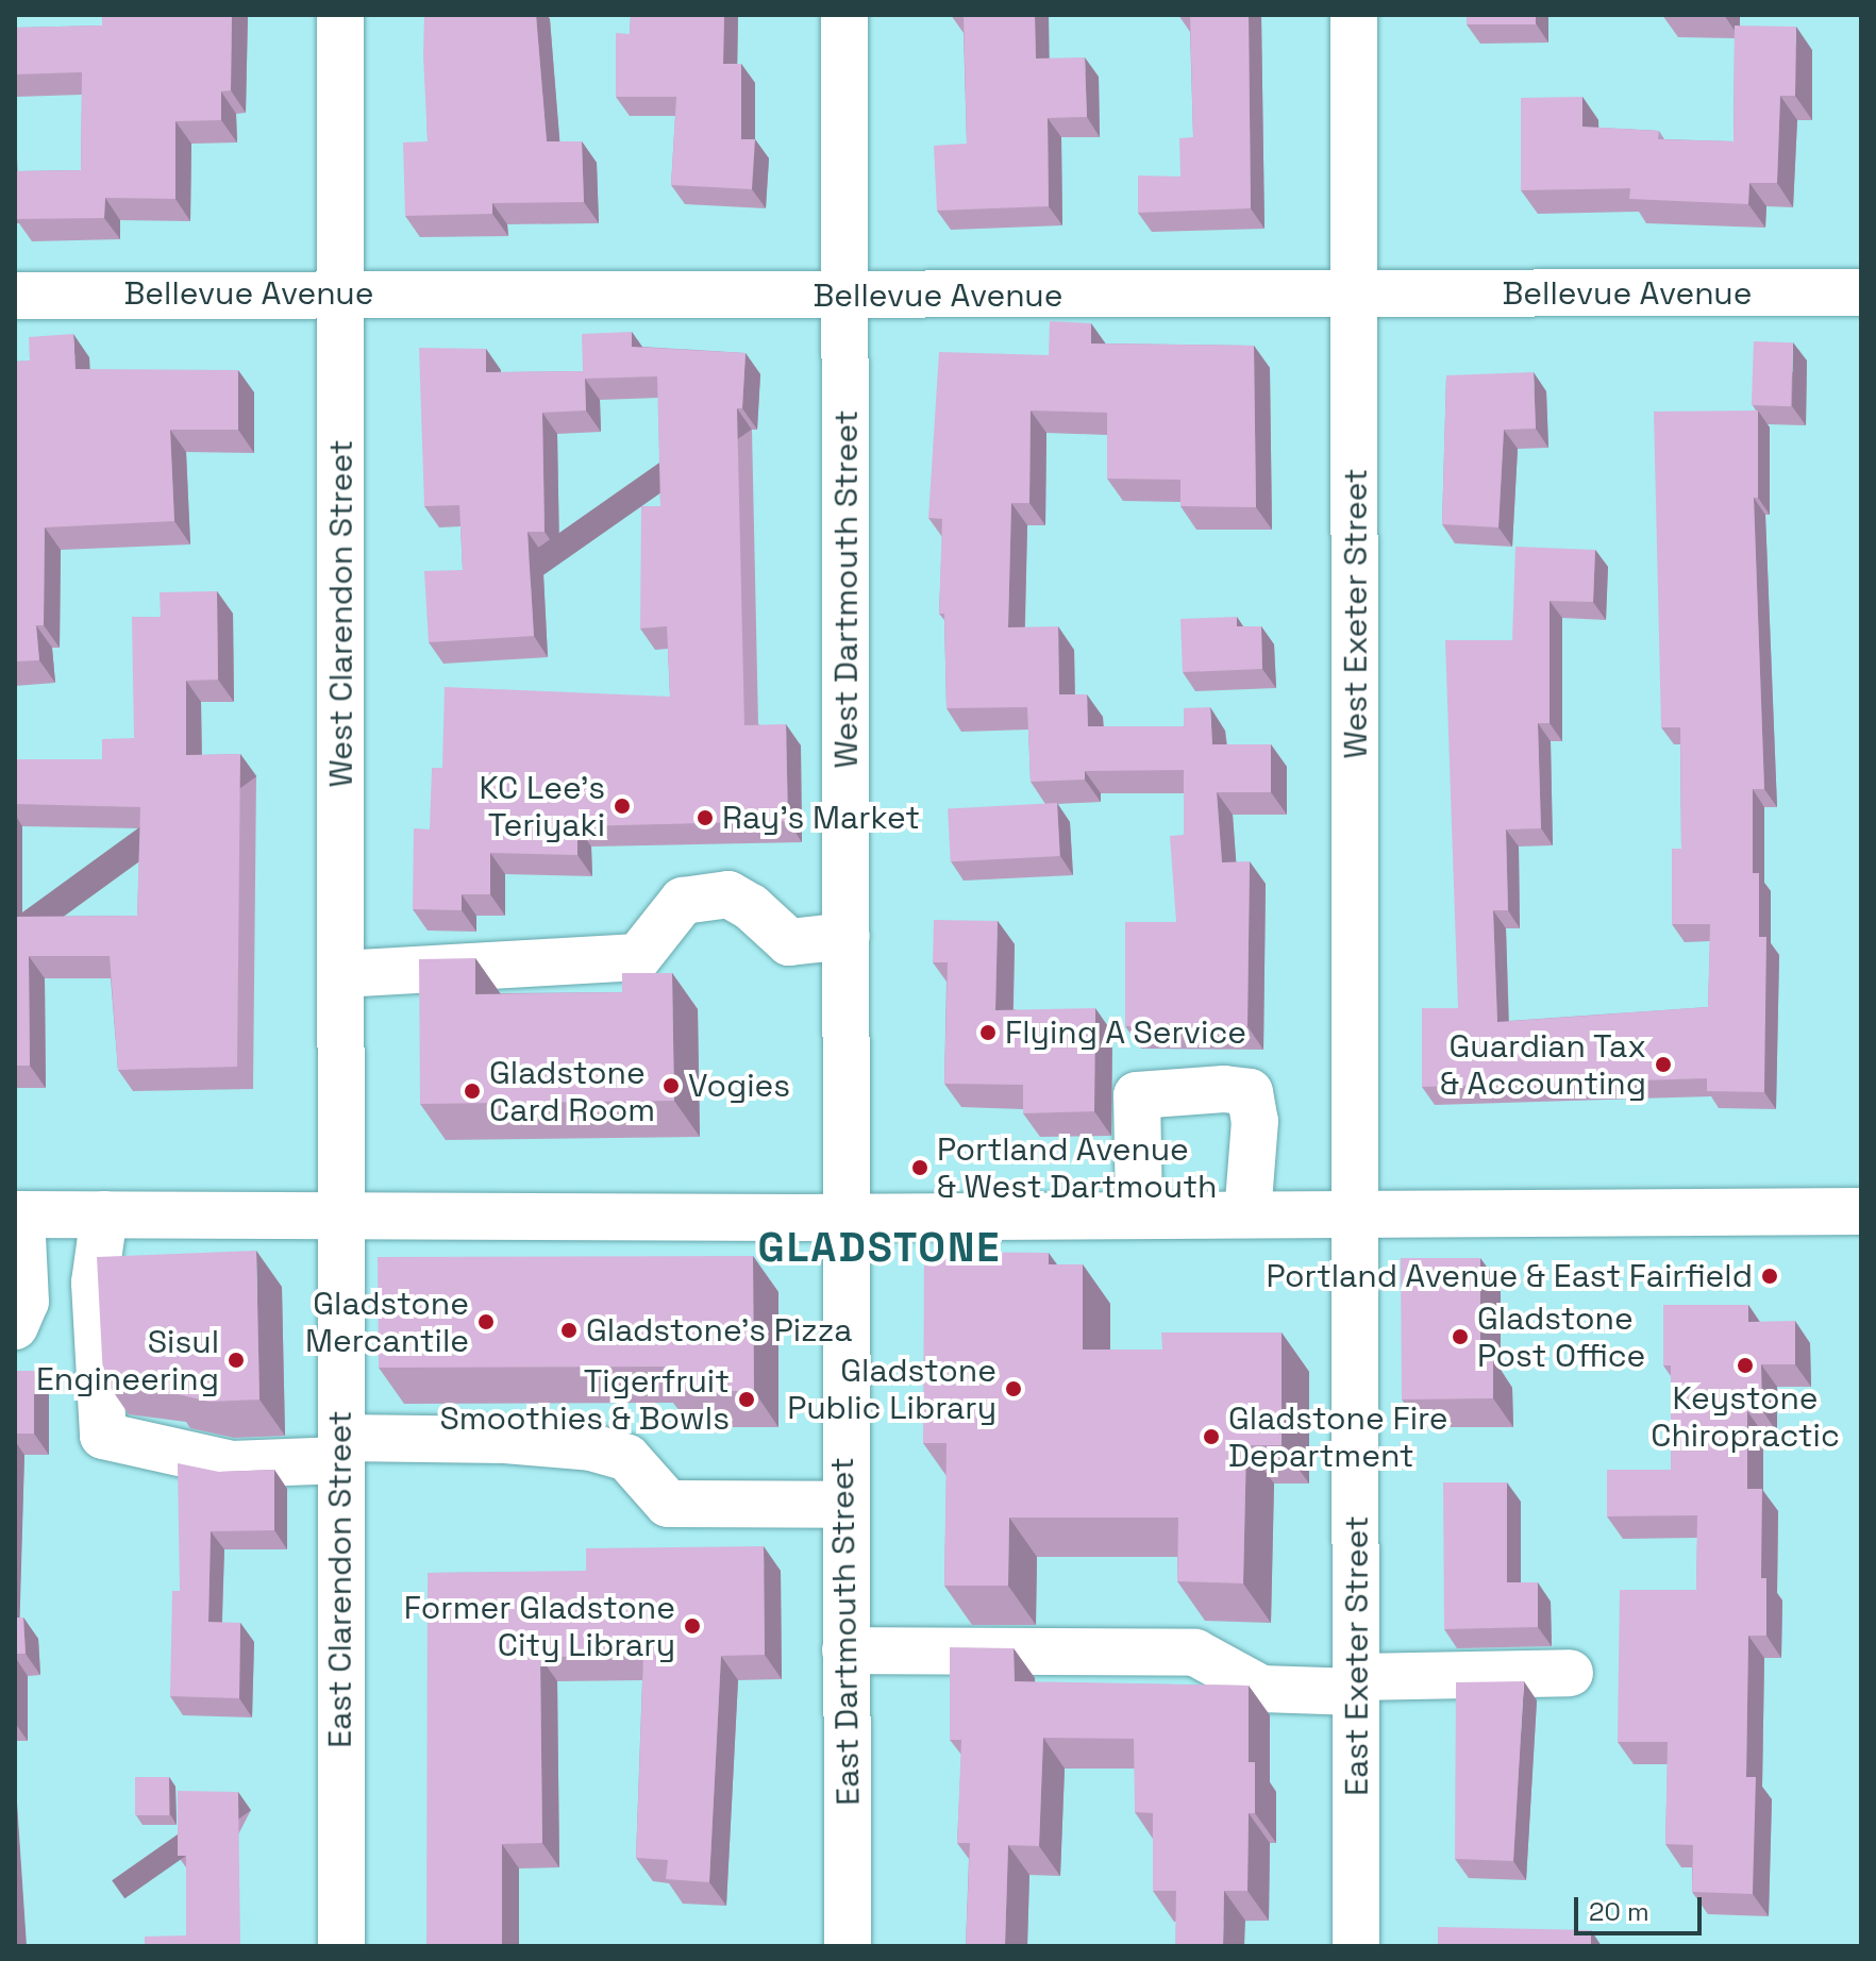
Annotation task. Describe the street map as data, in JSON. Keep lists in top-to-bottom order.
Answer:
{
  "streets": {
    "street": [
      "Bellevue Avenue",
      "West Dartmouth Street",
      "West Clarendon Street",
      "West Exeter Street",
      "East Clarendon Street",
      "East Dartmouth Street",
      "East Exeter Street"
    ]
  },
  "crossings": [
    ["Bellevue Avenue", "West Dartmouth Street"],
    ["Bellevue Avenue", "West Clarendon Street"],
    ["Bellevue Avenue", "West Exeter Street"],
    ["West Dartmouth Street", "East Dartmouth Street"],
    ["West Clarendon Street", "East Clarendon Street"],
    ["West Exeter Street", "East Exeter Street"]
  ],
  "districts": ["GLADSTONE"],
  "places": [
    "KC Lee's Teriyaki",
    "Ray's Market",
    "Flying A Service",
    "Guardian Tax & Accounting",
    "Vogies",
    "Gladstone Card Room",
    "Portland Avenue & West Dartmouth",
    "Portland Avenue & East Fairfield",
    "Gladstone Mercantile",
    "Gladstone's Pizza",
    "Gladstone Post Office",
    "Sisul Engineering",
    "Keystone Chiropractic",
    "Gladstone Public Library",
    "Tigerfruit Smoothies & Bowls",
    "Gladstone Fire Department",
    "Former Gladstone City Library"
  ],
  "scale_bar": "20 m"
}
